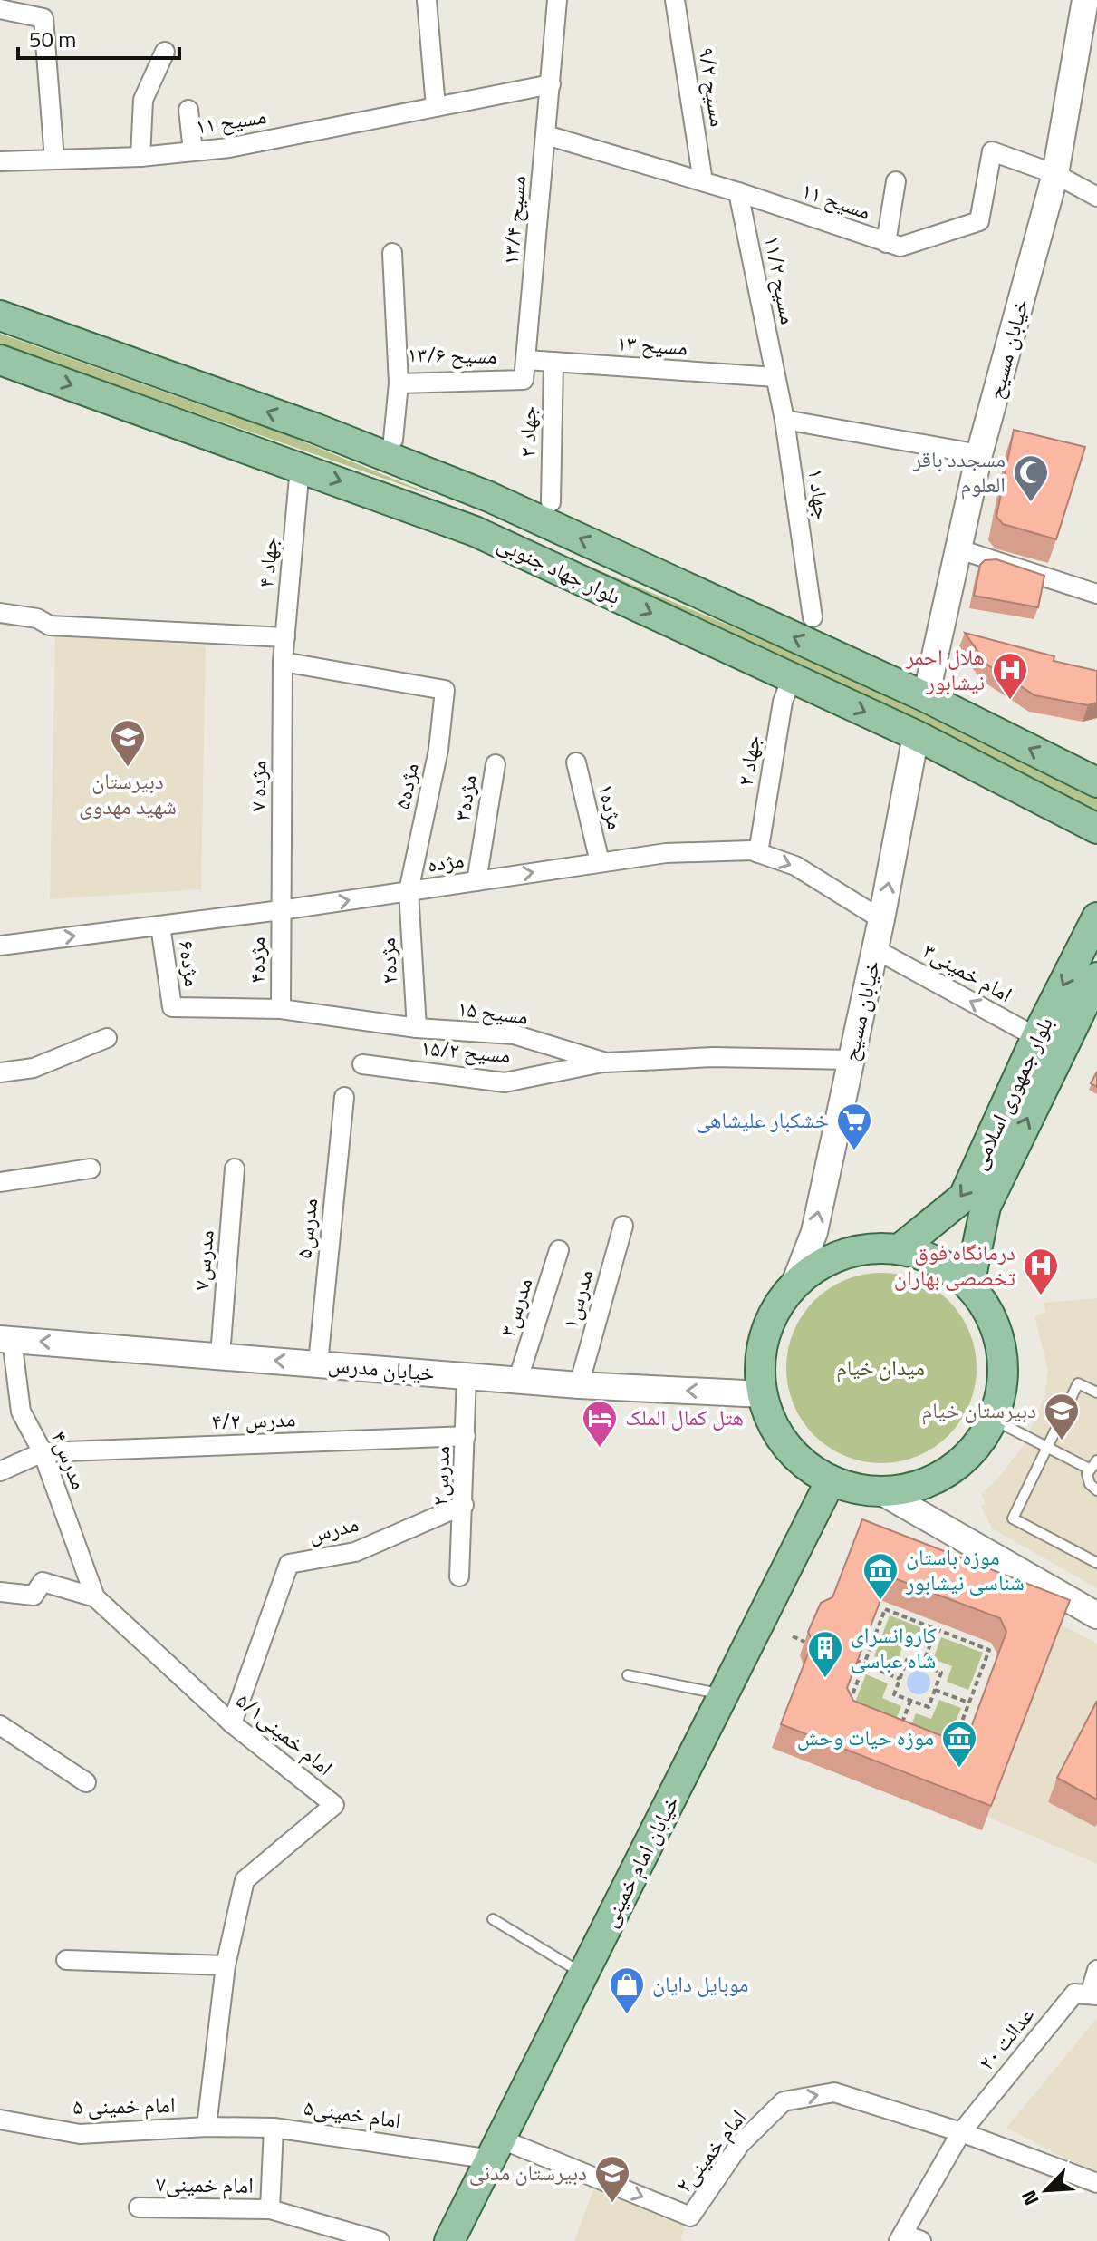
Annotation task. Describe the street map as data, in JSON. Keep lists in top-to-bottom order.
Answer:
{
  "streets": {
    "main road": ["بلوار جهاد جنوبی", "بلوار جمهوری اسلامی", "خیابان امام خمینی"],
    "street": [
      "مسیح ۹/۲",
      "مسیح ۱۱",
      "مسیح ۱۳/۴",
      "مسیح ۱۱/۲",
      "مسیح ۱۳",
      "خیابان مسیح",
      "مسیح ۱۳/۶",
      "جهاد ۳",
      "جهاد ۱",
      "جهاد ۴",
      "جهاد ۲",
      "مژده ۷",
      "مژده۵",
      "مژده۳",
      "مژده۱",
      "مژده",
      "مژده۴",
      "مژده۲",
      "مژده۶",
      "امام خمینی۳",
      "مسیح ۱۵",
      "مسیح ۱۵/۲",
      "مدرس۵",
      "مدرس۷",
      "مدرس۱",
      "مدرس۳",
      "خیابان مدرس",
      "مدرس ۴/۲",
      "مدرس۴",
      "مدرس۲",
      "مدرس",
      "امام خمینی۵/۱",
      "عدالت ۲۰",
      "امام خمینی ۵",
      "امام خمینی۵",
      "امام خمینی۲",
      "امام خمینی۷"
    ]
  },
  "crossings": [
    ["مسیح ۹/۲", "مسیح ۱۱"],
    ["مسیح ۱۱", "مسیح ۱۳/۴"],
    ["مسیح ۱۱", "مسیح ۱۱/۲"],
    ["مسیح ۱۱", "خیابان مسیح"],
    ["مسیح ۱۳/۴", "مسیح ۱۳"],
    ["مسیح ۱۳/۴", "مسیح ۱۳/۶"],
    ["مسیح ۱۱/۲", "مسیح ۱۳"],
    ["مسیح ۱۱/۲", "جهاد ۱"],
    ["مسیح ۱۳", "مسیح ۱۳/۶"],
    ["مسیح ۱۳", "جهاد ۳"],
    ["مسیح ۱۳", "جهاد ۱"],
    ["خیابان مسیح", "بلوار جهاد جنوبی"],
    ["خیابان مسیح", "مژده"],
    ["خیابان مسیح", "امام خمینی۳"],
    ["خیابان مسیح", "مسیح ۱۵"],
    ["خیابان مسیح", "بلوار جمهوری اسلامی"],
    ["خیابان مسیح", "خیابان مدرس"],
    ["خیابان مسیح", "خیابان امام خمینی"],
    ["جهاد ۴", "بلوار جهاد جنوبی"],
    ["جهاد ۴", "مژده ۷"],
    ["جهاد ۴", "مژده۵"],
    ["بلوار جهاد جنوبی", "جهاد ۲"],
    ["جهاد ۲", "مژده"],
    ["مژده ۷", "مژده۵"],
    ["مژده ۷", "مژده"],
    ["مژده ۷", "مژده۴"],
    ["مژده۵", "مژده"],
    ["مژده۵", "مژده۲"],
    ["مژده۳", "مژده"],
    ["مژده۱", "مژده"],
    ["مژده", "مژده۴"],
    ["مژده", "مژده۲"],
    ["مژده", "مژده۶"],
    ["مژده۴", "مسیح ۱۵"],
    ["مژده۲", "مسیح ۱۵"],
    ["مژده۶", "مسیح ۱۵"],
    ["امام خمینی۳", "بلوار جمهوری اسلامی"],
    ["مسیح ۱۵", "مسیح ۱۵/۲"],
    ["بلوار جمهوری اسلامی", "خیابان مدرس"],
    ["بلوار جمهوری اسلامی", "خیابان امام خمینی"],
    ["مدرس۵", "خیابان مدرس"],
    ["مدرس۷", "خیابان مدرس"],
    ["مدرس۱", "خیابان مدرس"],
    ["مدرس۳", "خیابان مدرس"],
    ["خیابان مدرس", "مدرس۴"],
    ["خیابان مدرس", "مدرس۲"],
    ["خیابان مدرس", "خیابان امام خمینی"],
    ["مدرس ۴/۲", "مدرس۴"],
    ["مدرس ۴/۲", "مدرس۲"],
    ["مدرس۴", "امام خمینی۵/۱"],
    ["مدرس۲", "مدرس"],
    ["مدرس", "امام خمینی۵/۱"],
    ["امام خمینی۵/۱", "امام خمینی ۵"],
    ["امام خمینی۵/۱", "امام خمینی۵"],
    ["خیابان امام خمینی", "امام خمینی۵"],
    ["خیابان امام خمینی", "امام خمینی۲"],
    ["عدالت ۲۰", "امام خمینی۲"],
    ["امام خمینی ۵", "امام خمینی۵"],
    ["امام خمینی۵", "امام خمینی۲"],
    ["امام خمینی۵", "امام خمینی۷"]
  ],
  "one_way": [
    "مژده",
    "امام خمینی۳",
    "خیابان مدرس",
    "امام خمینی۲"
  ],
  "parks": ["میدان خیام"],
  "places": {
    "mosque": ["مسجدد باقر العلوم"],
    "hospital": ["هلال احمر نیشابور", "درمانگاه فوق تخصصی بهاران"],
    "school or university": ["دبیرستان شهید مهدوی", "دبیرستان خیام", "دبیرستان مدنی"],
    "supermarket": ["خشکبار علیشاهی"],
    "hotel": ["هتل کمال الملک"],
    "museum": ["موزه باستان شناسی نیشابور", "موزه حیات وحش"],
    "building": ["کاروانسرای شاه عباسی"],
    "shop": ["موبایل دایان"]
  },
  "scale_bar": "50 m",
  "north": "bottom left"
}
